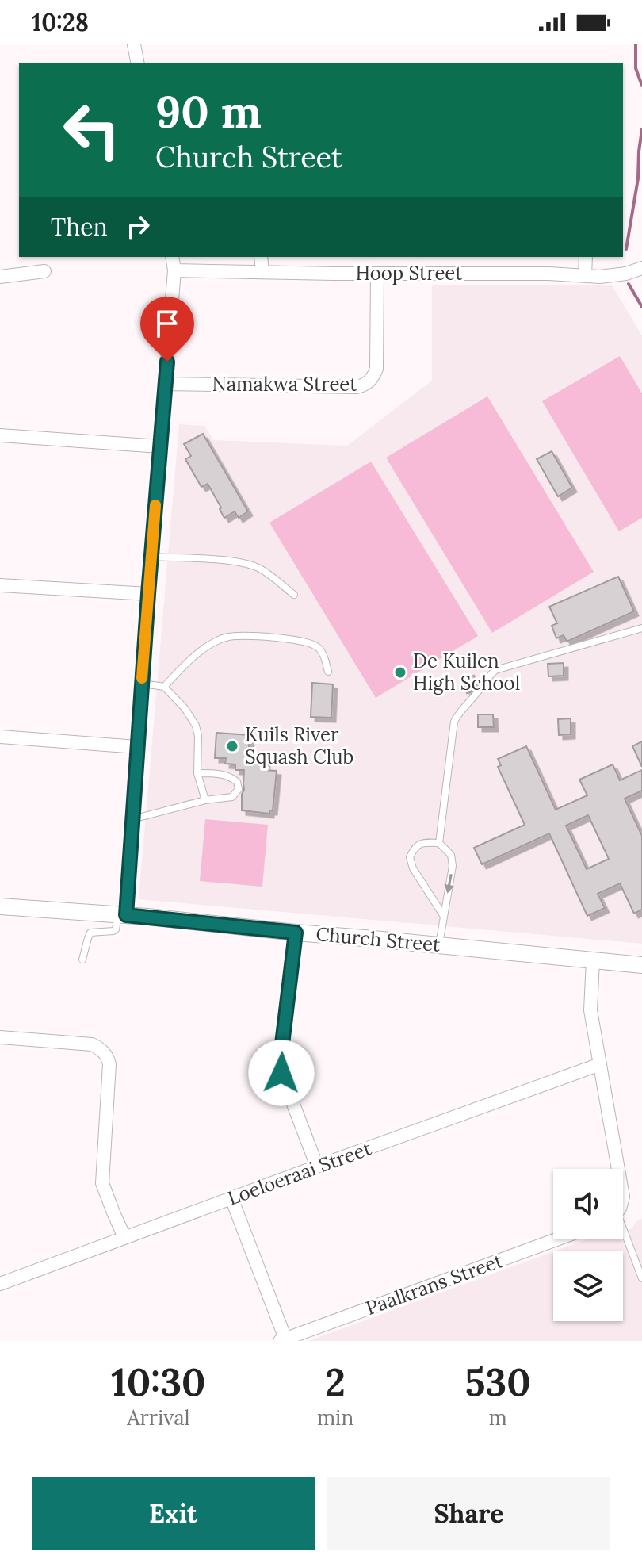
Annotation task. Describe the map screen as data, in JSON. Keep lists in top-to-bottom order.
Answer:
{
  "streets": {
    "street": [
      "Hoop Street",
      "Namakwa Street",
      "Church Street",
      "Loeloeraai Street",
      "Paalkrans Street"
    ]
  },
  "crossings": [
    ["Hoop Street", "Namakwa Street"]
  ],
  "places": ["De Kuilen High School", "Kuils River Squash Club"],
  "page": {
    "status": "10:28",
    "turn": ["90 m", "Church Street"],
    "then": "Then",
    "eta": [
      "10:30",
      "Arrival",
      "2",
      "min",
      "530",
      "m"
    ],
    "buttons": ["Exit", "Share"]
  }
}
